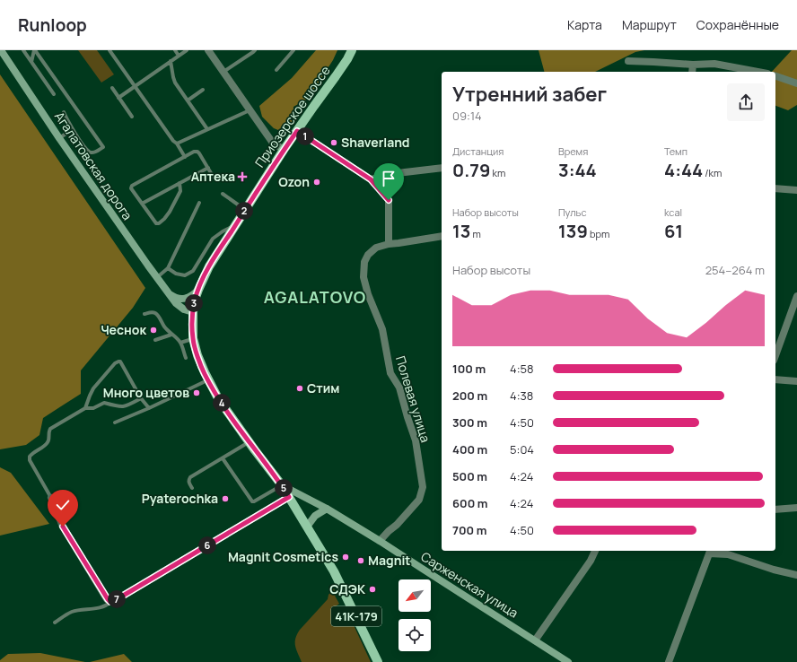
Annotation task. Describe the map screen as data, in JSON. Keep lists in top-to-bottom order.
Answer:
{
  "streets": {
    "main road": [
      "Приозерское шоссе",
      "Агалатовская дорога",
      "Сарженская улица",
      "41К-179"
    ],
    "street": ["Полевая улица"]
  },
  "crossings": [
    ["Приозерское шоссе", "41К-179"],
    ["Агалатовская дорога", "41К-179"],
    ["Полевая улица", "Сарженская улица"],
    ["Сарженская улица", "41К-179"]
  ],
  "districts": ["AGALATOVO"],
  "places": {
    "other": [
      "Shaverland",
      "Ozon",
      "Чеснок",
      "Стим",
      "Много цветов",
      "Pyaterochka",
      "Magnit Cosmetics",
      "Magnit",
      "СДЭК"
    ],
    "health": ["Аптека"]
  },
  "north": "bottom left",
  "page": {
    "header": "Runloop",
    "nav": ["Карта", "Маршрут", "Сохранённые"],
    "heading": ["Утренний забег", "09:14"],
    "pins": [
      "1",
      "2",
      "3",
      "4",
      "5",
      "6",
      "7"
    ],
    "stats": [
      ["Дистанция", "0.79 km"],
      ["Время", "3:44"],
      ["Темп", "4:44 /km"],
      ["Набор высоты", "13 m"],
      ["Пульс", "139 bpm"],
      ["kcal", "61"]
    ],
    "chart": ["Набор высоты", "254–264 m"],
    "list": [
      {
        "name": "100 m",
        "note": "4:58"
      },
      {
        "name": "200 m",
        "note": "4:38"
      },
      {
        "name": "300 m",
        "note": "4:50"
      },
      {
        "name": "400 m",
        "note": "5:04"
      },
      {
        "name": "500 m",
        "note": "4:24"
      },
      {
        "name": "600 m",
        "note": "4:24"
      },
      {
        "name": "700 m",
        "note": "4:50"
      }
    ]
  }
}
